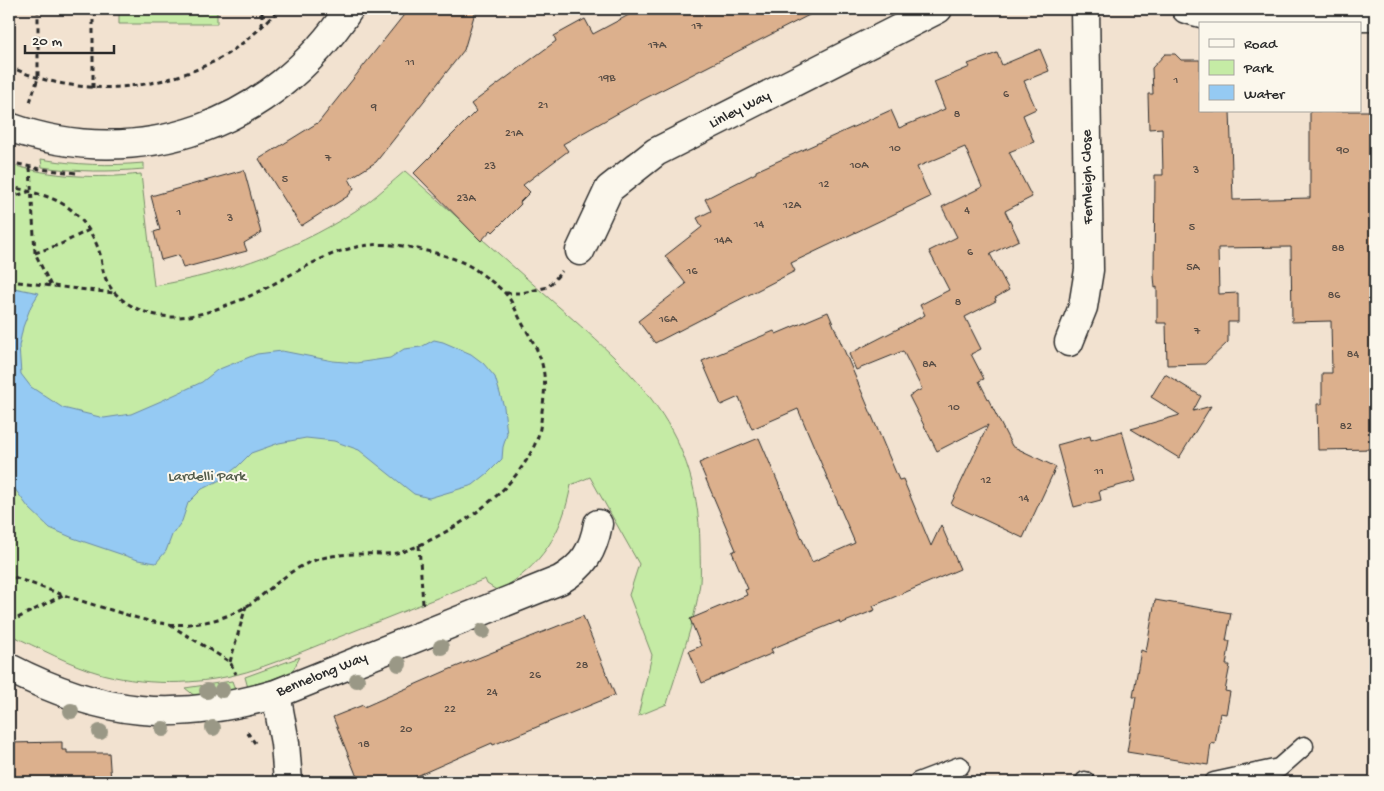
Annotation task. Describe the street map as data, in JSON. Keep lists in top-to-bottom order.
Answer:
{
  "streets": {
    "street": ["Linley Way", "Fernleigh Close", "Bennelong Way"]
  },
  "parks": ["Lardelli Park"],
  "house_numbers": [
    "17",
    "17A",
    "11",
    "19B",
    "1",
    "6",
    "21",
    "9",
    "8",
    "21A",
    "10",
    "90",
    "7",
    "10A",
    "23",
    "3",
    "5",
    "12",
    "23A",
    "12A",
    "4",
    "1",
    "3",
    "14",
    "5",
    "14A",
    "88",
    "6",
    "5A",
    "16",
    "86",
    "8",
    "16A",
    "7",
    "84",
    "8A",
    "10",
    "82",
    "11",
    "12",
    "14",
    "28",
    "26",
    "24",
    "22",
    "20",
    "18"
  ],
  "legend": ["Road", "Park", "Water"],
  "scale_bar": "20 m"
}
